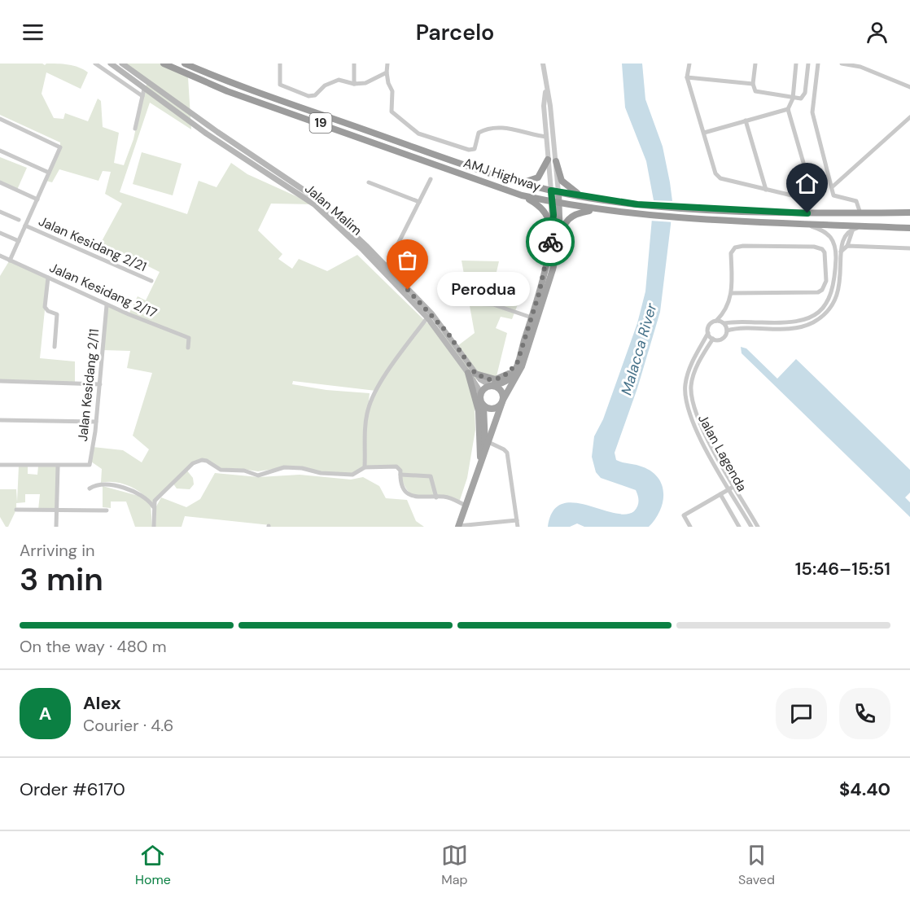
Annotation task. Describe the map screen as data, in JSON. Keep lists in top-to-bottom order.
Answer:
{
  "streets": {
    "highway": ["19", "AMJ Highway"],
    "main road": ["Jalan Malim"],
    "street": [
      "Jalan Kesidang 2/21",
      "Jalan Kesidang 2/17",
      "Jalan Kesidang 2/11",
      "Jalan Lagenda"
    ]
  },
  "crossings": [
    ["Jalan Kesidang 2/17", "Jalan Kesidang 2/11"]
  ],
  "water": ["Malacca River"],
  "places": ["Perodua"],
  "page": {
    "header": "Parcelo",
    "bubble": "Perodua",
    "heading": ["3 min", "Arriving in", "15:46–15:51"],
    "panel": [
      "Alex",
      "Courier · 4.6",
      "Order #6170",
      "$4.40"
    ],
    "bar": "On the way · 480 m",
    "round": "A",
    "tabs": ["Home", "Map", "Saved"]
  }
}
